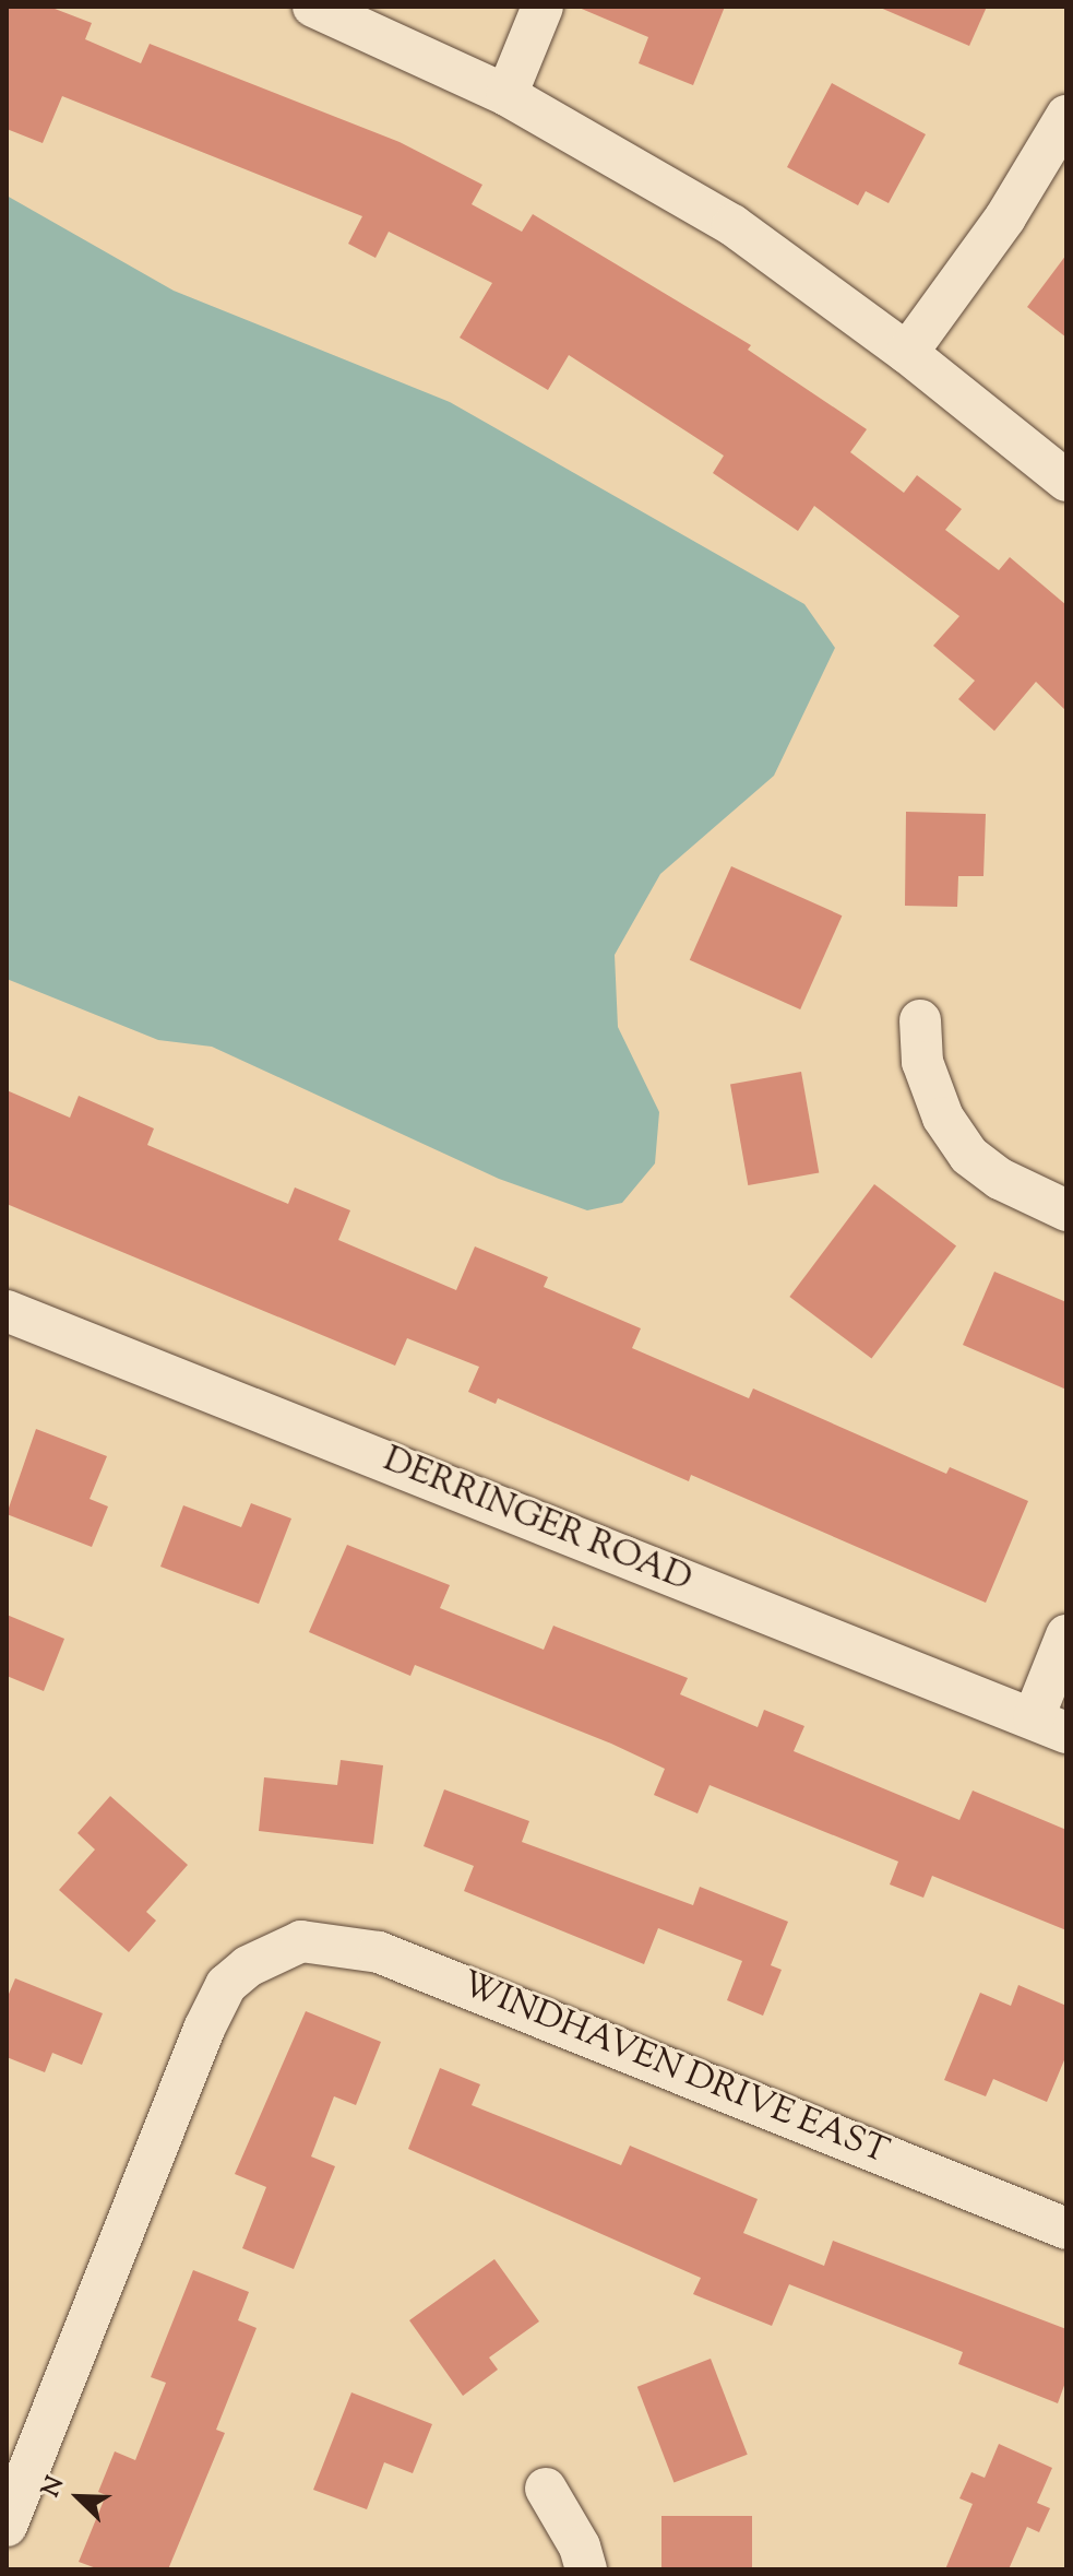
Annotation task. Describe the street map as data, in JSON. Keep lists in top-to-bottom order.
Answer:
{
  "streets": {
    "street": ["DERRINGER ROAD", "WINDHAVEN DRIVE EAST"]
  },
  "north": "top left"
}
